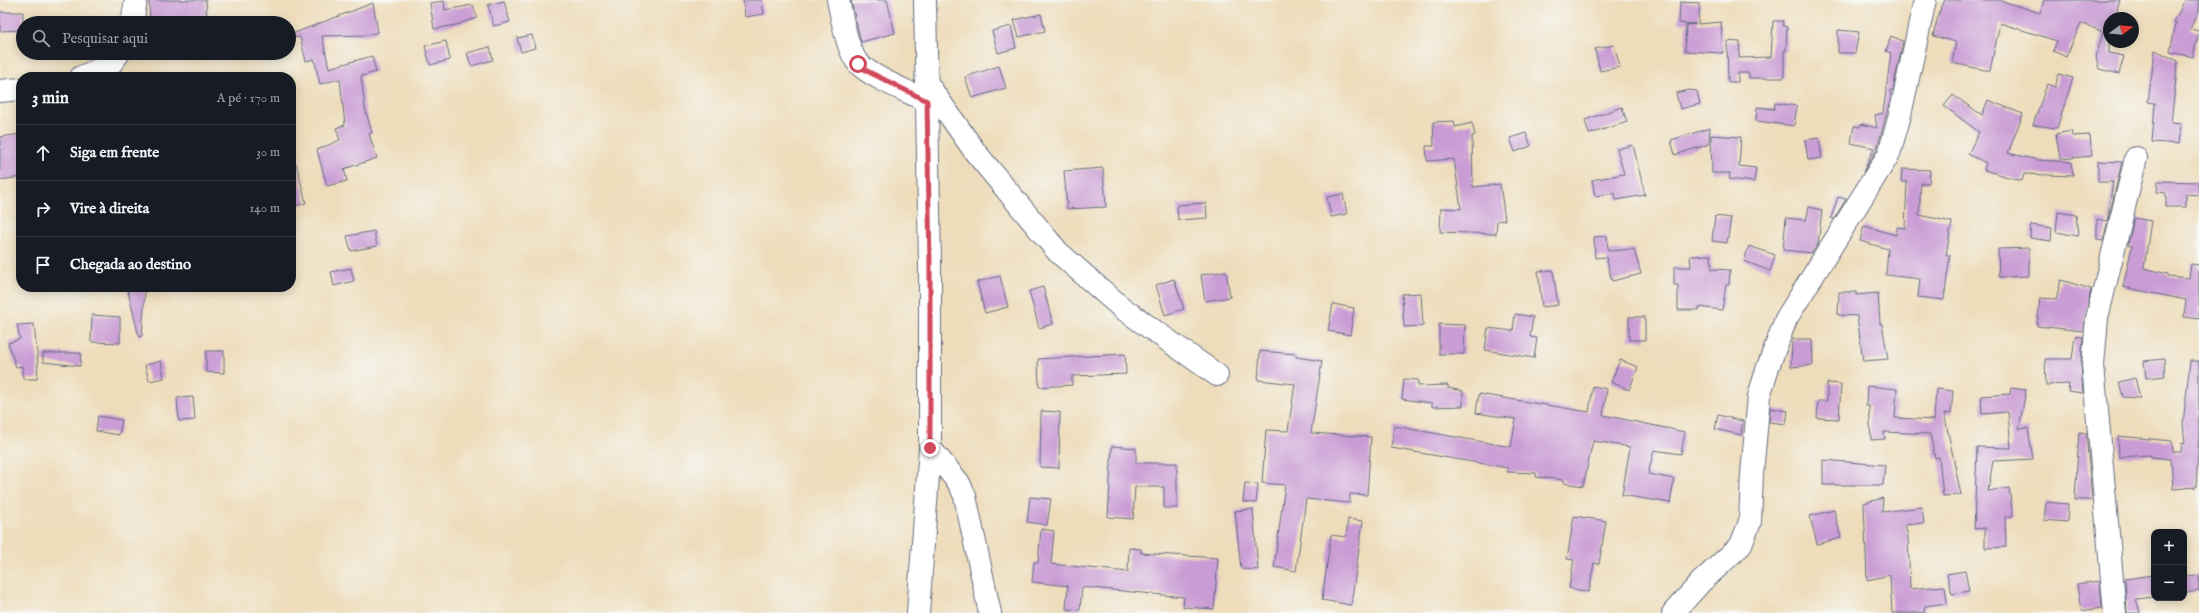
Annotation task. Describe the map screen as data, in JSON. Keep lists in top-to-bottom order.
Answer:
{
  "north": "right",
  "page": {
    "search": "Pesquisar aqui",
    "heading": ["3 min", "A pé · 170 m"],
    "list": [
      ["Siga em frente", "30 m"],
      ["Vire à direita", "140 m"],
      "Chegada ao destino"
    ],
    "map_buttons": ["+", "−"]
  }
}
